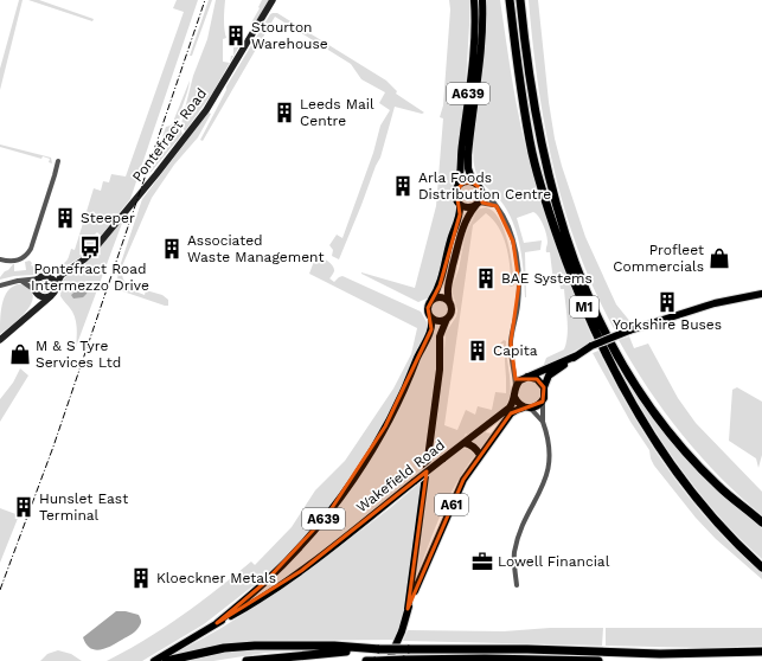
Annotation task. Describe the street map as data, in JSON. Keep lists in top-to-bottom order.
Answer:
{
  "streets": {
    "highway": ["M1"],
    "main road": [
      "A639",
      "Pontefract Road",
      "Wakefield Road",
      "A61"
    ]
  },
  "crossings": [
    ["A639", "Wakefield Road"],
    ["Wakefield Road", "A61"]
  ],
  "places": {
    "building": [
      "Stourton Warehouse",
      "Leeds Mail Centre",
      "Arla Foods Distribution Centre",
      "Steeper",
      "Associated Waste Management",
      "BAE Systems",
      "Yorkshire Buses",
      "Capita",
      "Hunslet East Terminal",
      "Kloeckner Metals"
    ],
    "bus stop": ["Pontefract Road Intermezzo Drive"],
    "shop": ["Profleet Commercials", "M & S Tyre Services Ltd"],
    "office": ["Lowell Financial"]
  }
}
